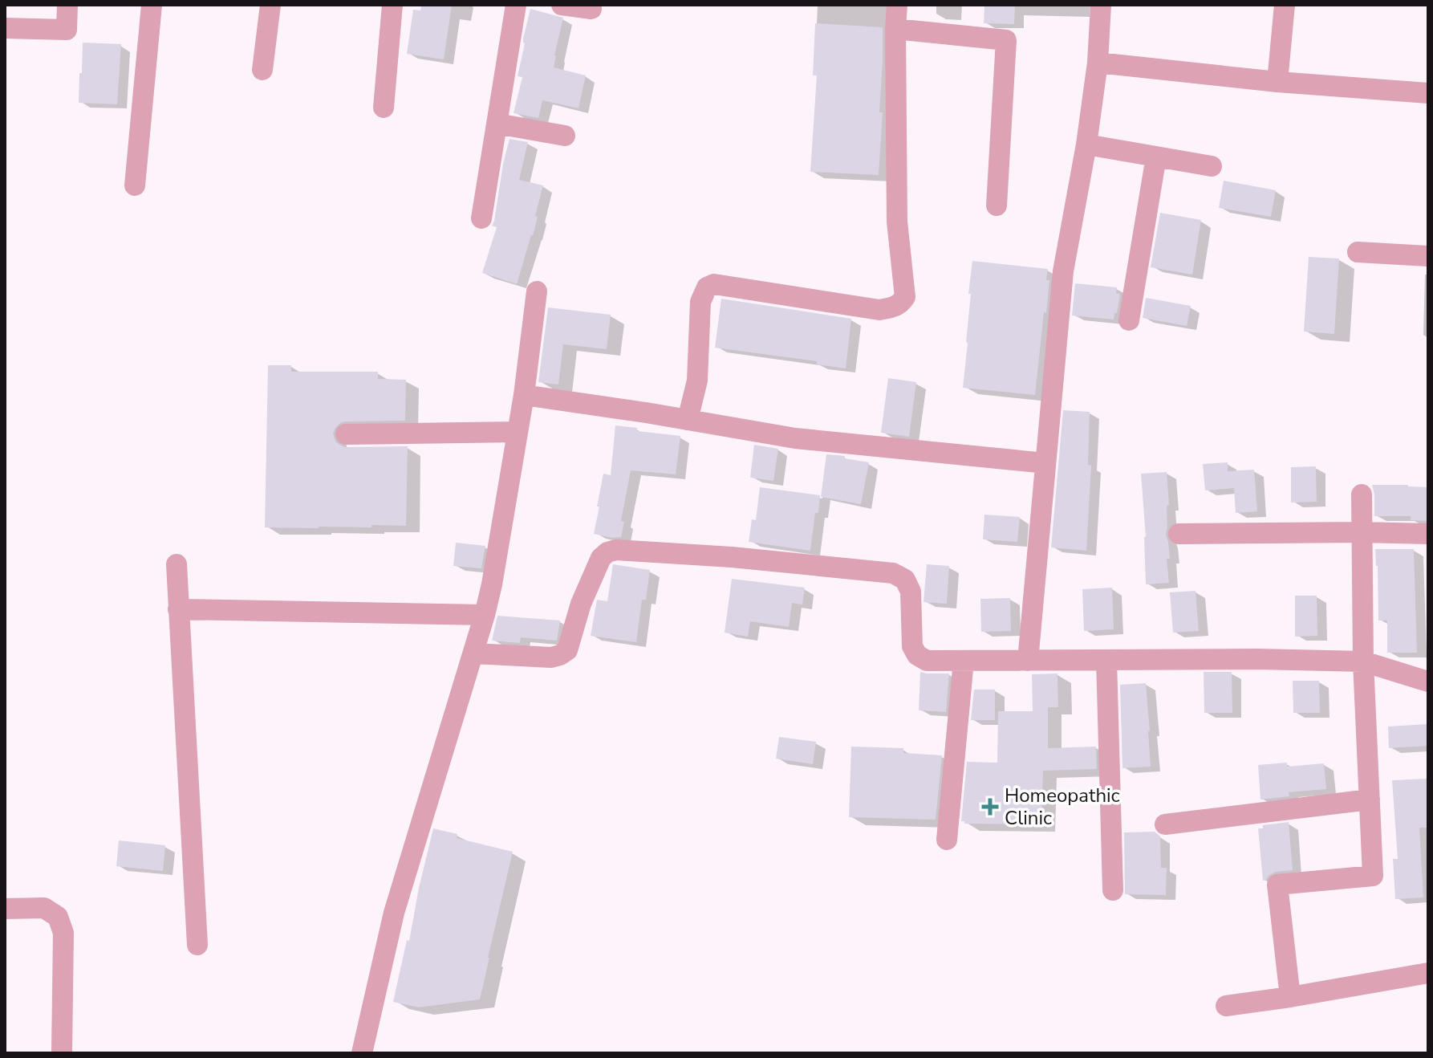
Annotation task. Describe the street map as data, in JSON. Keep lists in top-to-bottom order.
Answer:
{
  "places": {
    "health": ["Homeopathic Clinic"]
  }
}
